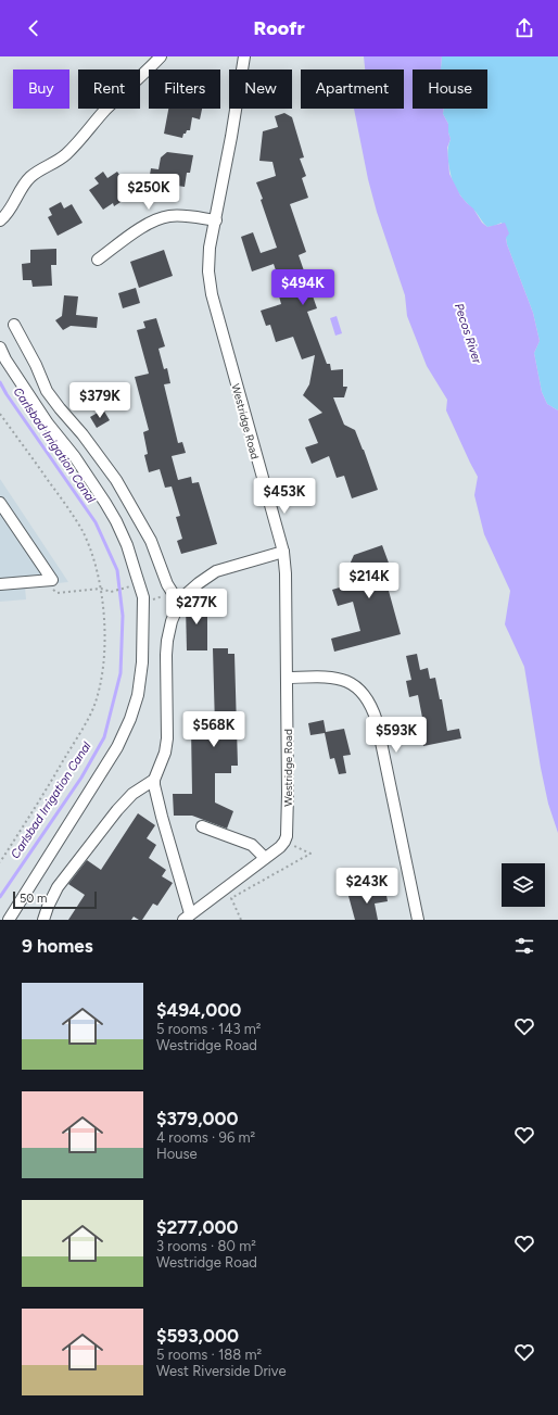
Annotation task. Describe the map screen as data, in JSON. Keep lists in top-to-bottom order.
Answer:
{
  "streets": {
    "street": ["Westridge Road"]
  },
  "water": ["Pecos River", "Carlsbad Irrigation Canal"],
  "scale_bar": "50 m",
  "page": {
    "header": "Roofr",
    "chip": [
      "Buy",
      "Rent",
      "Filters",
      "New",
      "Apartment",
      "House"
    ],
    "price": [
      "$250K",
      "$494K",
      "$379K",
      "$453K",
      "$214K",
      "$277K",
      "$568K",
      "$593K",
      "$243K"
    ],
    "scale": "50 m",
    "heading": "9 homes",
    "list": [
      {
        "name": "$494,000",
        "note": "5 rooms · 143 m² · Westridge Road"
      },
      {
        "name": "$379,000",
        "note": "4 rooms · 96 m² · House"
      },
      {
        "name": "$277,000",
        "note": "3 rooms · 80 m² · Westridge Road"
      },
      {
        "name": "$593,000",
        "note": "5 rooms · 188 m² · West Riverside Drive"
      }
    ]
  }
}
